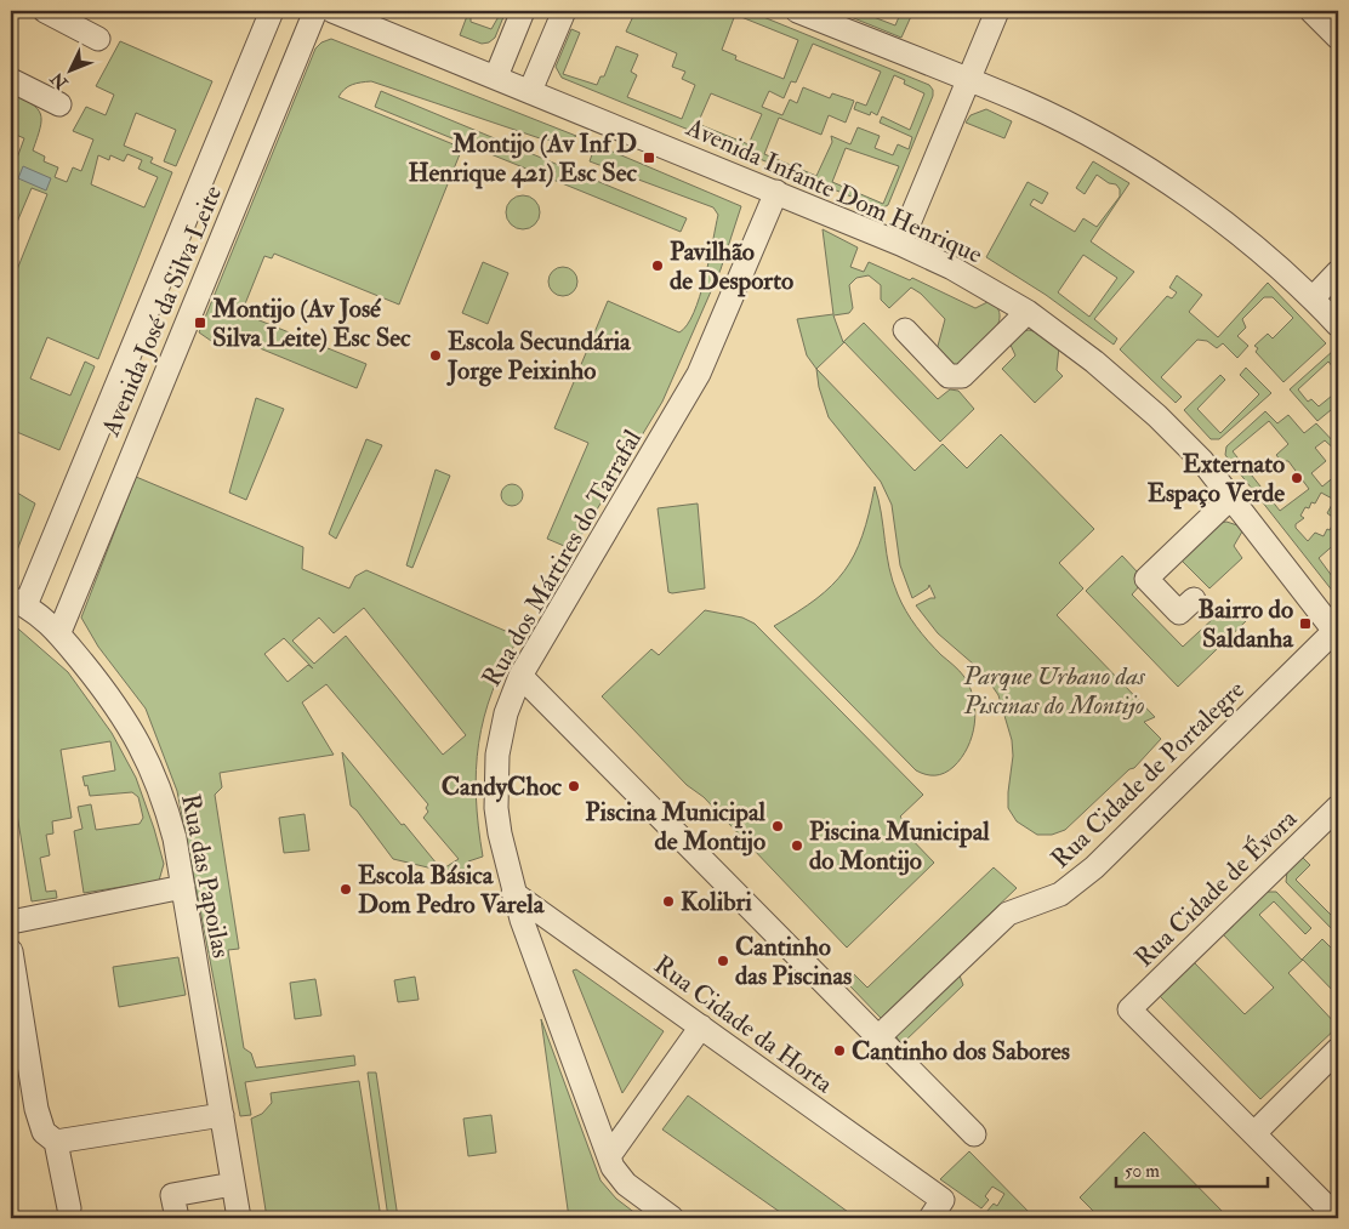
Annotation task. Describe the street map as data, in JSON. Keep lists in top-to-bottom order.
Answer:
{
  "streets": {
    "street": [
      "Avenida Infante Dom Henrique",
      "Avenida José da Silva Leite",
      "Rua dos Mártires do Tarrafal",
      "Rua Cidade de Portalegre",
      "Rua das Papoilas",
      "Rua Cidade de Évora",
      "Rua Cidade da Horta"
    ]
  },
  "crossings": [
    ["Avenida Infante Dom Henrique", "Rua dos Mártires do Tarrafal"],
    ["Avenida Infante Dom Henrique", "Rua Cidade de Portalegre"],
    ["Avenida José da Silva Leite", "Rua das Papoilas"],
    ["Rua dos Mártires do Tarrafal", "Rua Cidade da Horta"]
  ],
  "parks": ["Parque Urbano das Piscinas do Montijo"],
  "places": {
    "transit": ["Montijo (Av Inf D Henrique 421) Esc Sec", "Montijo (Av José Silva Leite) Esc Sec", "Bairro do Saldanha"],
    "other": [
      "Pavilhão de Desporto",
      "Escola Secundária Jorge Peixinho",
      "Externato Espaço Verde",
      "CandyChoc",
      "Piscina Municipal de Montijo",
      "Piscina Municipal do Montijo",
      "Escola Básica Dom Pedro Varela",
      "Kolibri",
      "Cantinho das Piscinas",
      "Cantinho dos Sabores"
    ]
  },
  "scale_bar": "50 m",
  "north": "bottom left"
}
